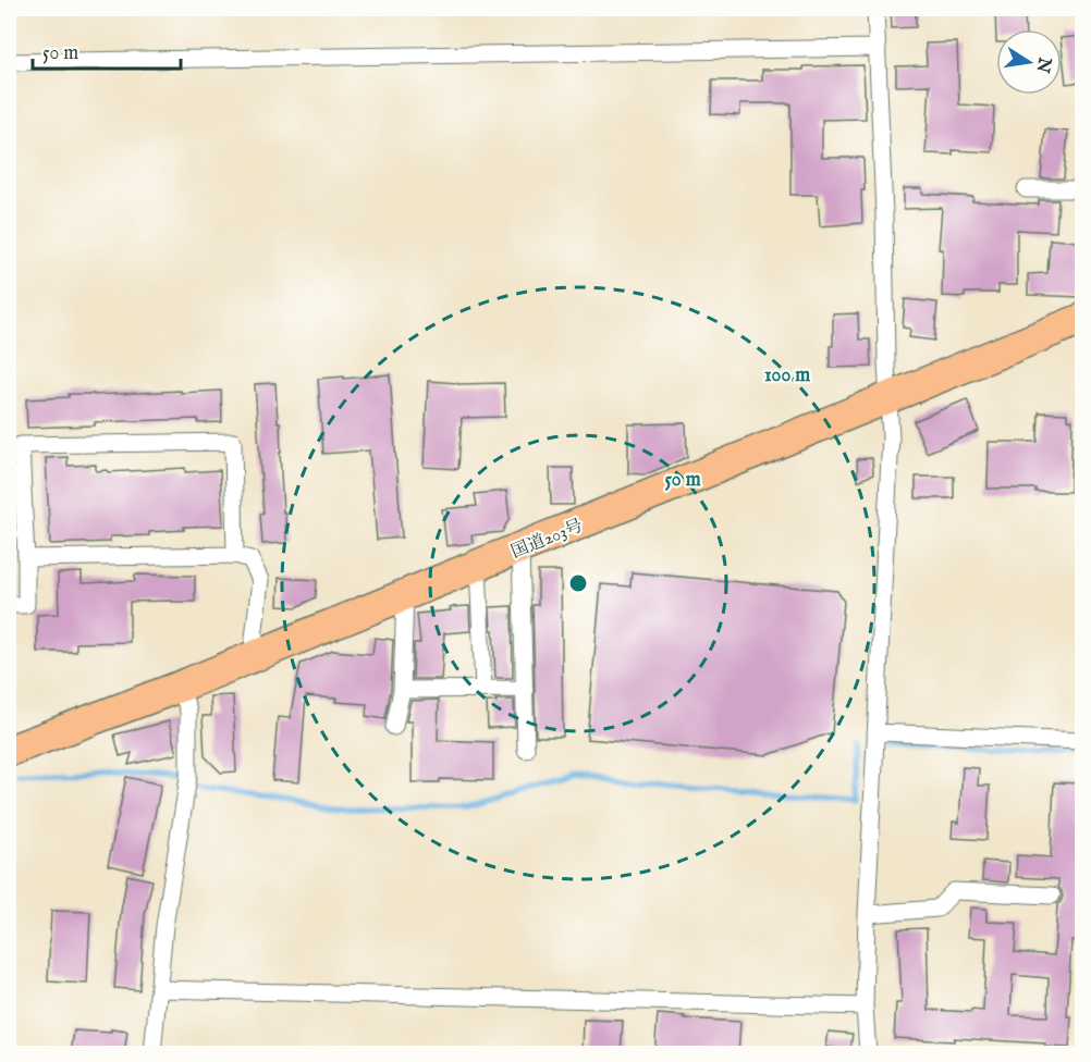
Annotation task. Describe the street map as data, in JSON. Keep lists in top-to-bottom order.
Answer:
{
  "streets": {
    "highway": ["国道203号"]
  },
  "scale_bar": "50 m",
  "north": "right",
  "rings": ["100 m", "50 m"]
}
